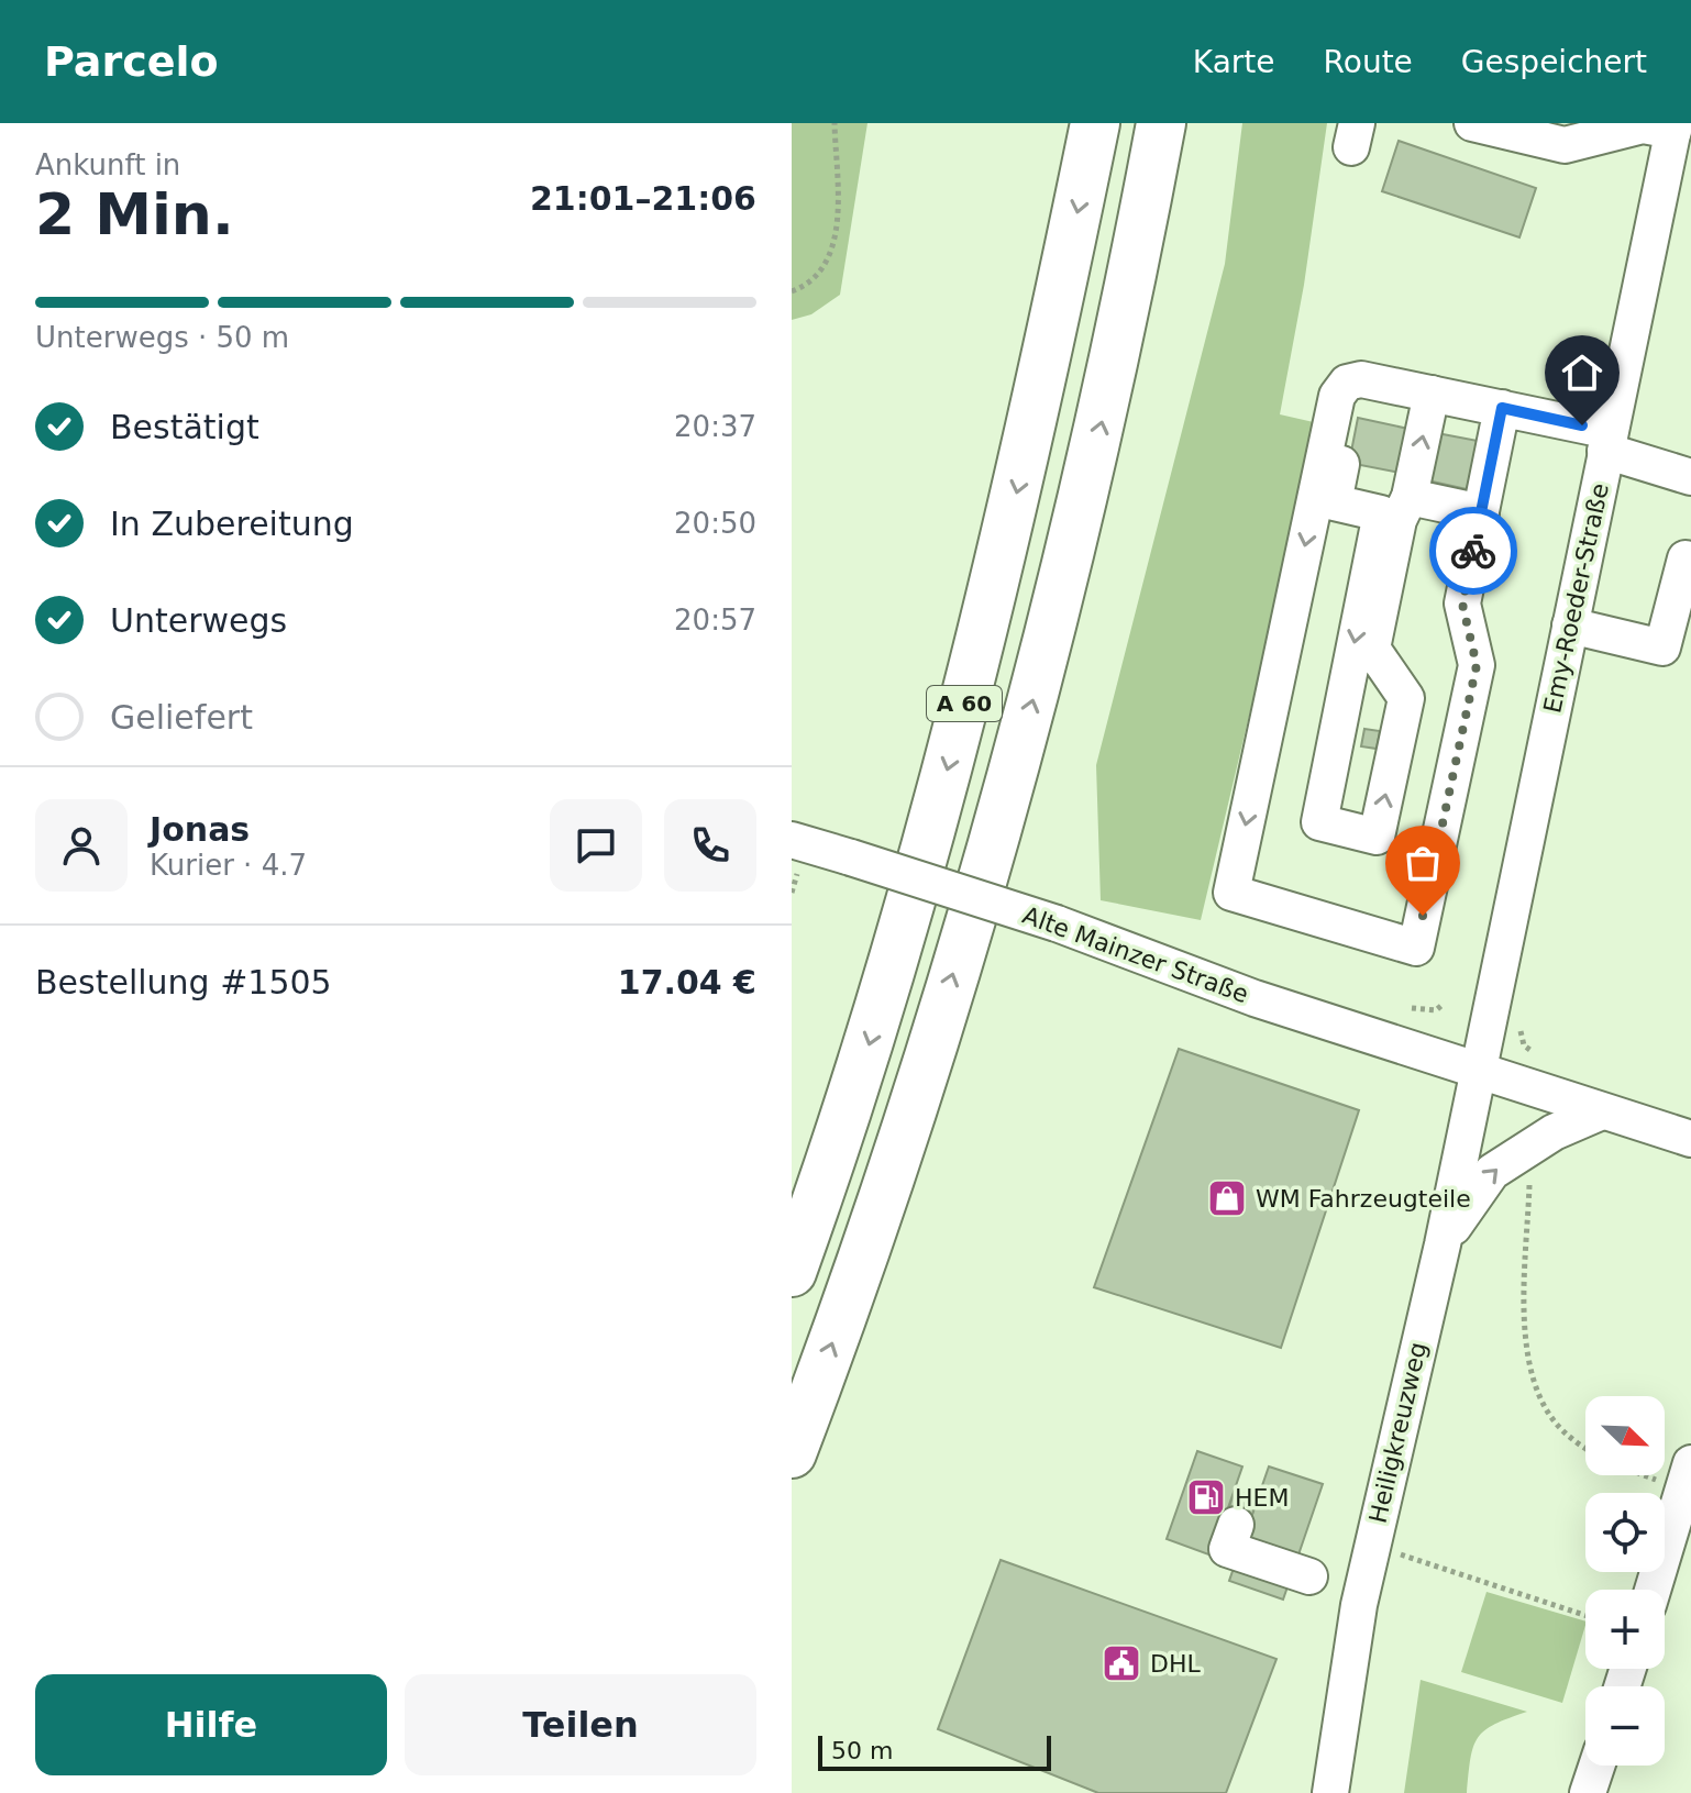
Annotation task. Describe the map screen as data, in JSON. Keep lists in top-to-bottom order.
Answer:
{
  "streets": {
    "highway": ["A 60"],
    "street": ["Emy-Roeder-Straße", "Alte Mainzer Straße", "Heiligkreuzweg"]
  },
  "crossings": [
    ["Emy-Roeder-Straße", "Alte Mainzer Straße"],
    ["Emy-Roeder-Straße", "Heiligkreuzweg"],
    ["Alte Mainzer Straße", "Heiligkreuzweg"]
  ],
  "places": {
    "shop": ["WM Fahrzeugteile"],
    "fuel station": ["HEM"],
    "public building": ["DHL"]
  },
  "scale_bar": "50 m",
  "north": "bottom right",
  "page": {
    "header": "Parcelo",
    "nav": ["Karte", "Route", "Gespeichert"],
    "heading": ["2 Min.", "Ankunft in", "21:01–21:06"],
    "panel": [
      "Jonas",
      "Kurier · 4.7",
      "Bestellung #1505",
      "17.04 €"
    ],
    "bar": "Unterwegs · 50 m",
    "list": [
      ["Bestätigt", "20:37"],
      ["In Zubereitung", "20:50"],
      ["Unterwegs", "20:57"],
      "Geliefert"
    ],
    "map_buttons": ["+", "−"],
    "buttons": ["Hilfe", "Teilen"],
    "scale": "50 m"
  }
}
